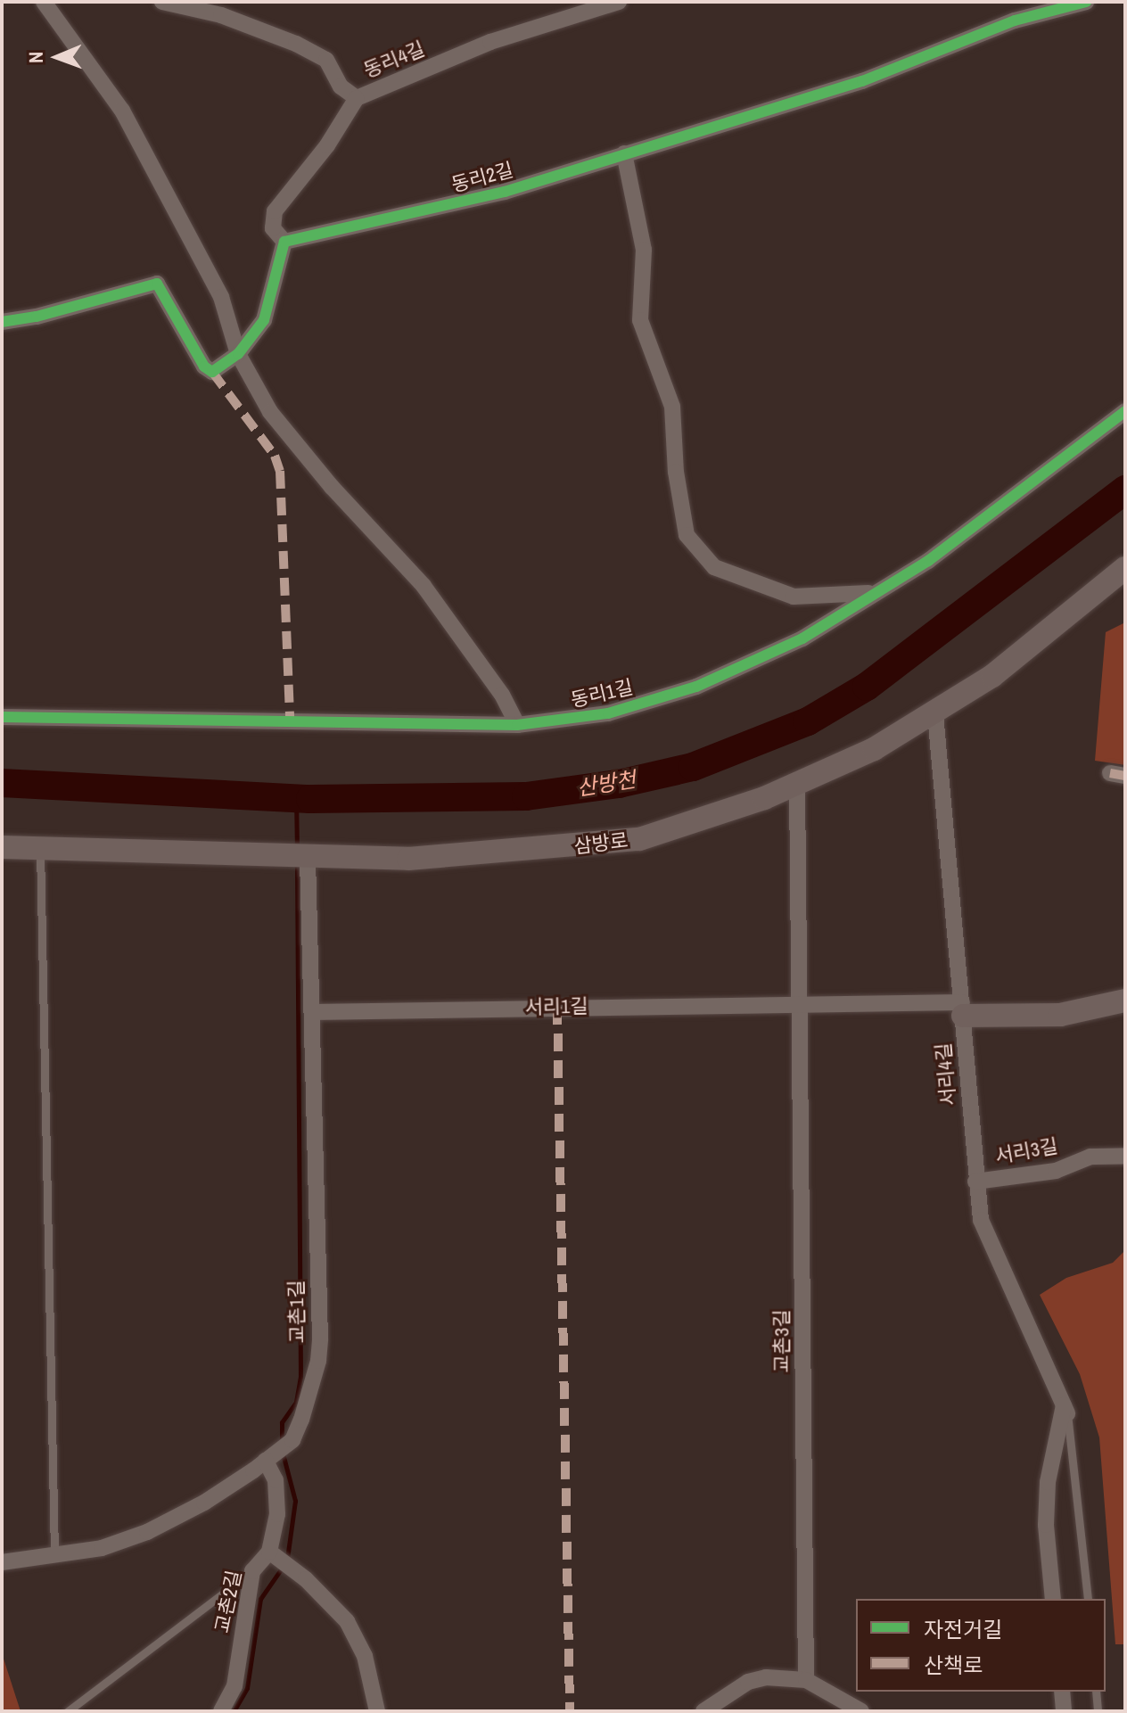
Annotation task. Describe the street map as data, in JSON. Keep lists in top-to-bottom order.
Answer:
{
  "streets": {
    "street": [
      "동리4길",
      "동리2길",
      "동리1길",
      "삼방로",
      "서리1길",
      "서리4길",
      "서리3길",
      "교촌1길",
      "교촌3길",
      "교촌2길"
    ]
  },
  "crossings": [
    ["동리2길", "동리1길"],
    ["삼방로", "서리4길"],
    ["삼방로", "교촌1길"],
    ["서리1길", "서리4길"],
    ["서리1길", "교촌1길"],
    ["서리1길", "교촌3길"],
    ["서리4길", "서리3길"],
    ["교촌1길", "교촌2길"]
  ],
  "water": ["산방천"],
  "legend": ["자전거길", "산책로"],
  "north": "left"
}
